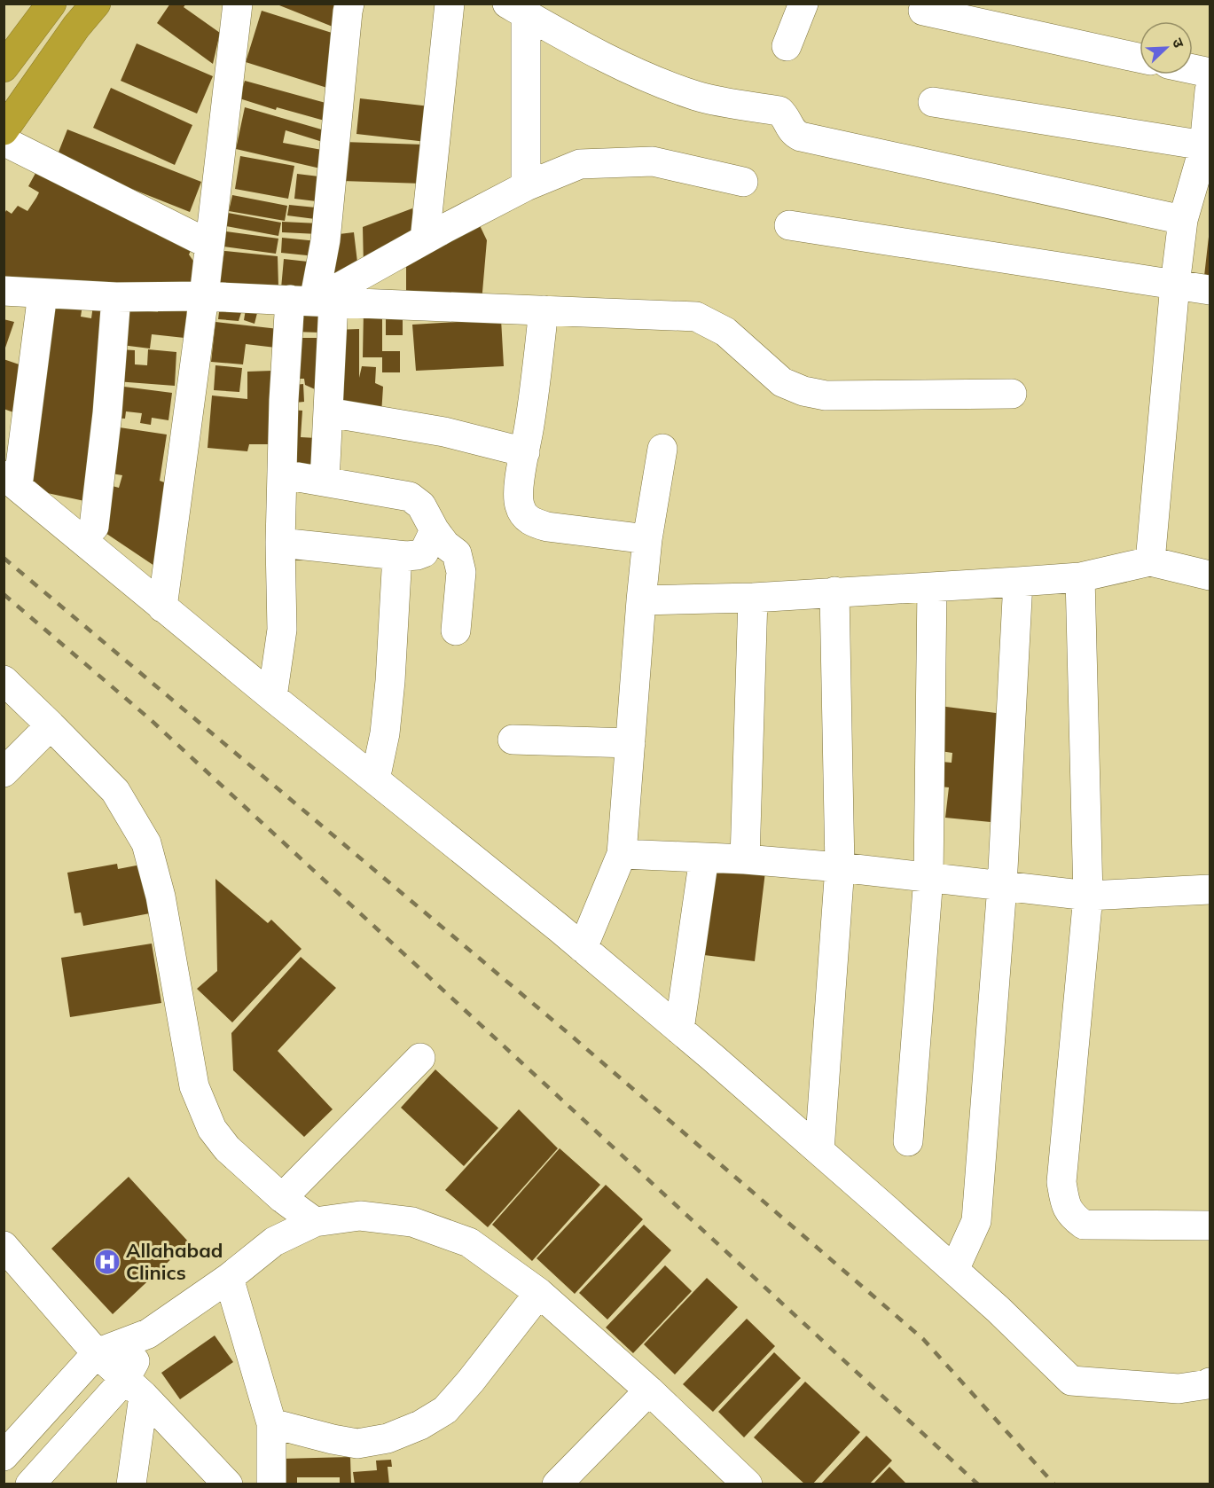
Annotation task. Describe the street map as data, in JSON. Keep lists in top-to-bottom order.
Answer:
{
  "places": {
    "hospital": ["Allahabad Clinics"]
  },
  "north": "top right"
}
